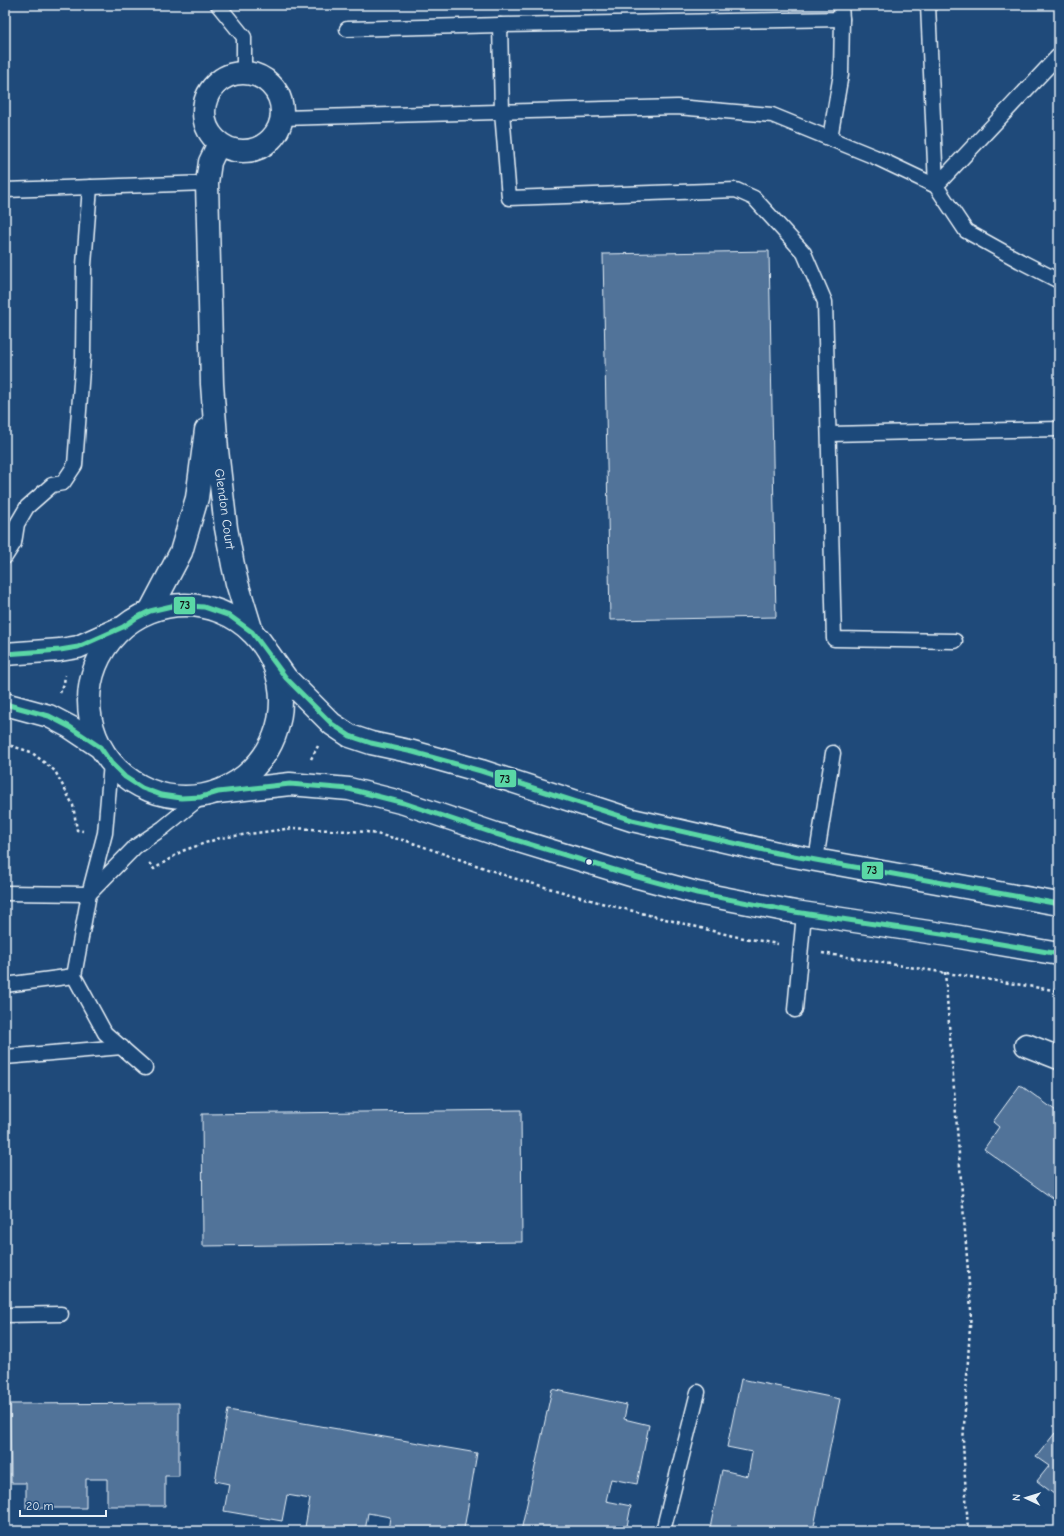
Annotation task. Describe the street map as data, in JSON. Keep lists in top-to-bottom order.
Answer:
{
  "streets": {
    "main road": ["Glendon Court"]
  },
  "lines": ["transit line 73"],
  "scale_bar": "20 m",
  "north": "left"
}
